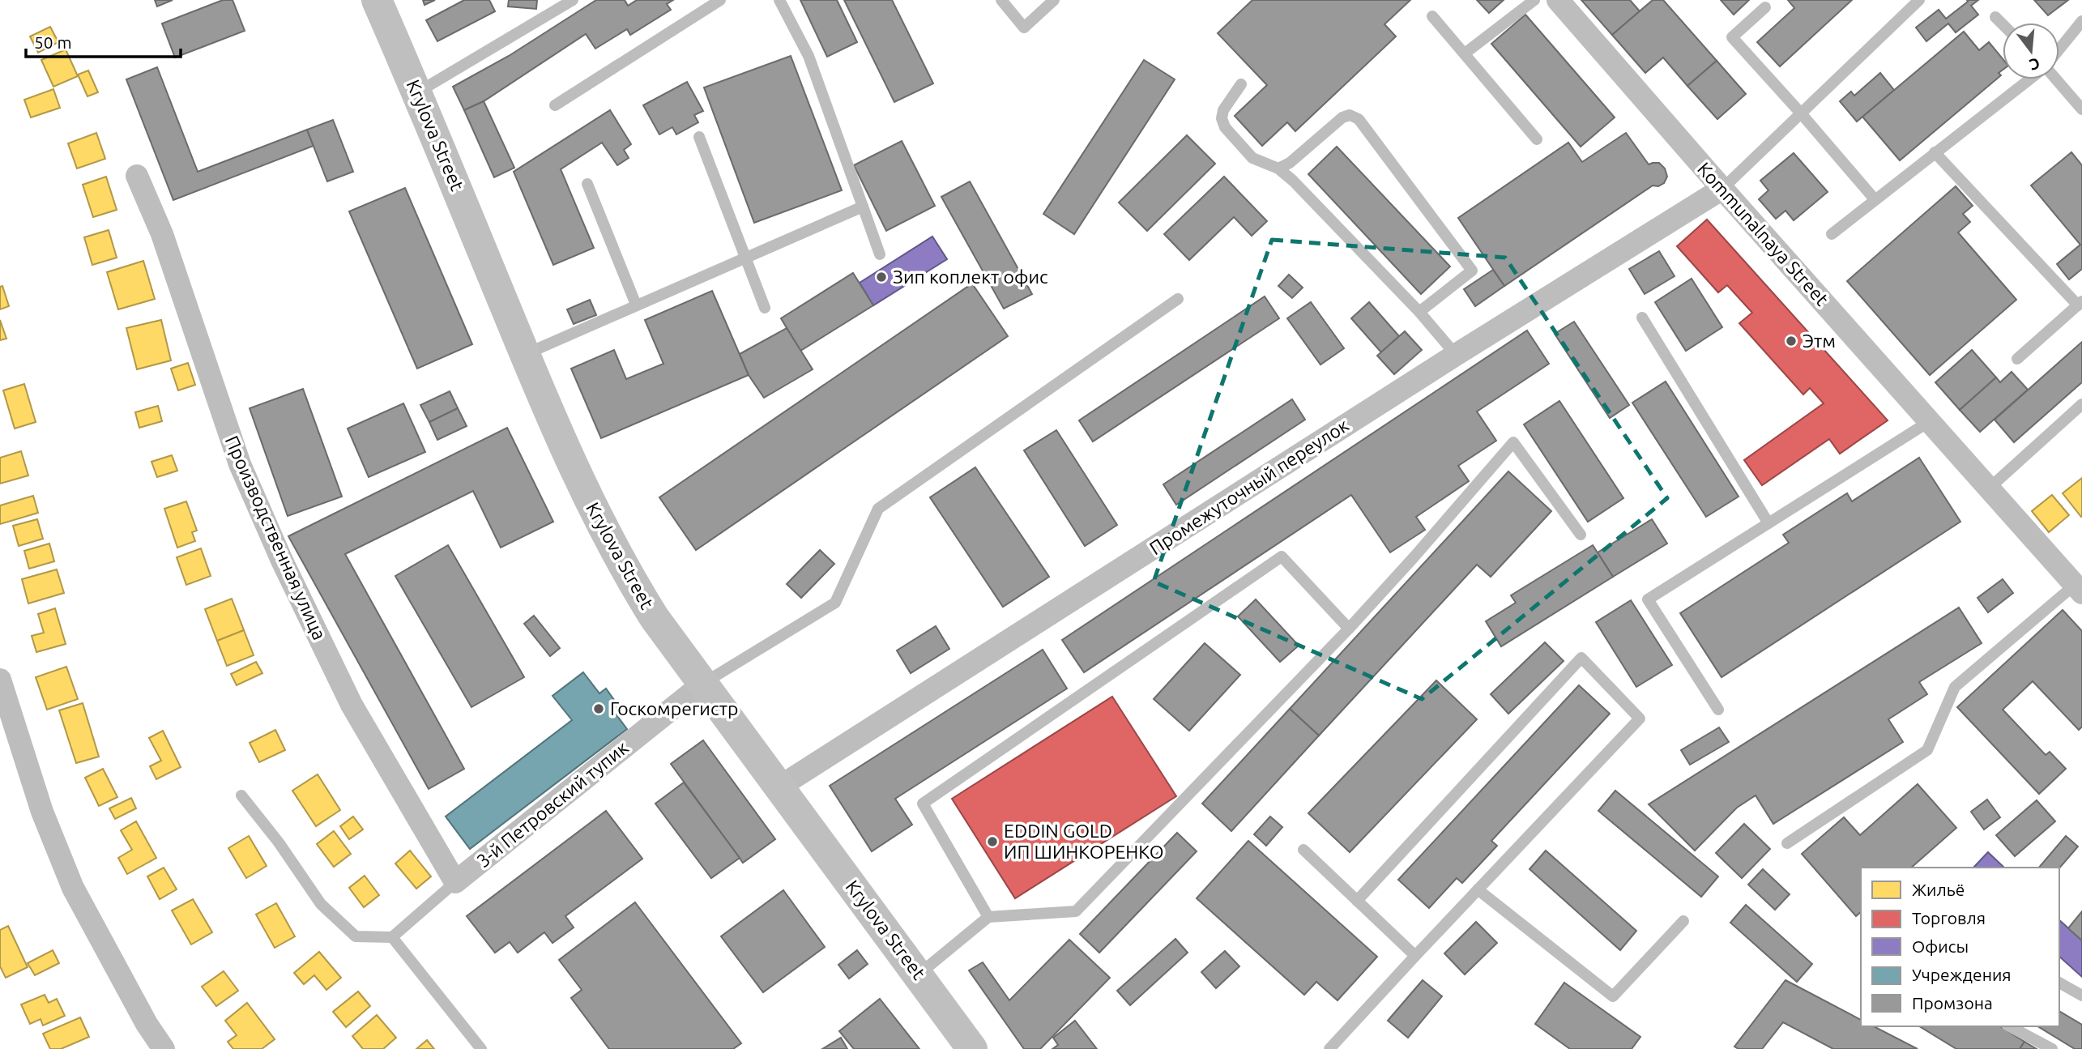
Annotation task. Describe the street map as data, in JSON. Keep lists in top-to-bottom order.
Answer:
{
  "streets": {
    "main road": ["Krylova Street"],
    "street": [
      "Kommunalnaya Street",
      "Промежуточный переулок",
      "Производственная улица",
      "3-й Петровский тупик"
    ]
  },
  "crossings": [
    ["Krylova Street", "Промежуточный переулок"],
    ["Krylova Street", "3-й Петровский тупик"],
    ["Kommunalnaya Street", "Промежуточный переулок"],
    ["Производственная улица", "3-й Петровский тупик"]
  ],
  "places": [
    "Зип коплект офис",
    "Этм",
    "Госкомрегистр",
    "EDDIN GOLD ИП ШИНКОРЕНКО"
  ],
  "legend": [
    "Жильё",
    "Торговля",
    "Офисы",
    "Учреждения",
    "Промзона"
  ],
  "scale_bar": "50 m",
  "north": "bottom"
}
